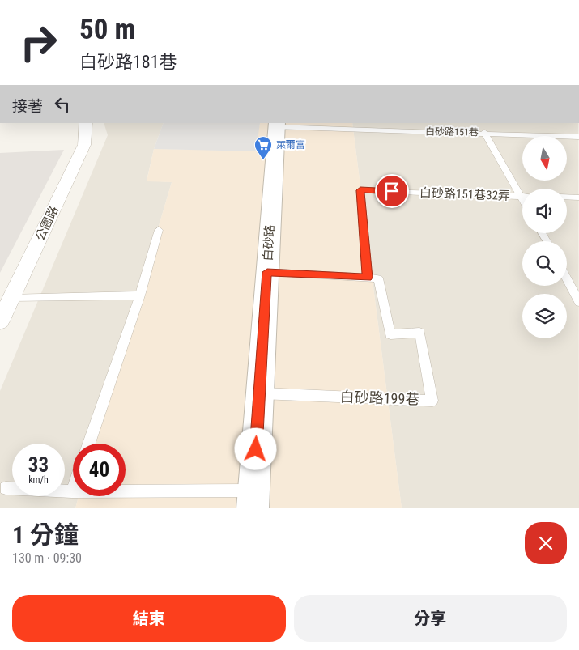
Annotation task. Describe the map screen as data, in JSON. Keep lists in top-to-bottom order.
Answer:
{
  "streets": {
    "street": ["公園路", "白砂路"],
    "lane": ["白砂路151巷", "白砂路151巷32弄", "白砂路199巷"]
  },
  "crossings": [
    ["白砂路151巷", "白砂路151巷32弄"],
    ["白砂路151巷", "白砂路"],
    ["白砂路151巷32弄", "白砂路199巷"],
    ["白砂路", "白砂路199巷"]
  ],
  "places": {
    "supermarket": ["萊爾富"]
  },
  "north": "bottom",
  "page": {
    "turn": ["50 m", "白砂路181巷"],
    "then": "接著",
    "speed": "33 km/h",
    "limit": "40",
    "heading": ["1 分鐘", "130 m · 09:30"],
    "buttons": ["結束", "分享"]
  }
}
